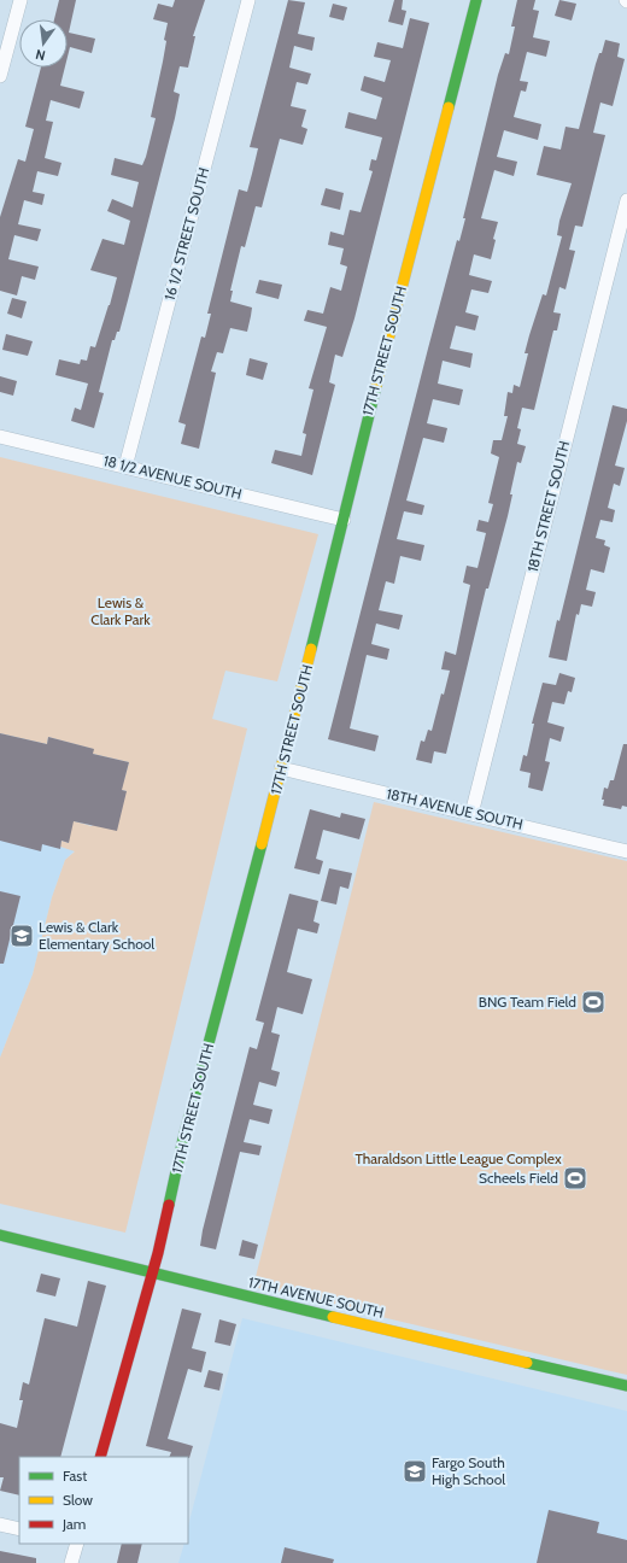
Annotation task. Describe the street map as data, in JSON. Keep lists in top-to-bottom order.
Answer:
{
  "streets": {
    "street": [
      "16 1/2 STREET SOUTH",
      "17TH STREET SOUTH",
      "18 1/2 AVENUE SOUTH",
      "18TH STREET SOUTH",
      "18TH AVENUE SOUTH",
      "17TH AVENUE SOUTH"
    ]
  },
  "crossings": [
    ["16 1/2 STREET SOUTH", "18 1/2 AVENUE SOUTH"],
    ["17TH STREET SOUTH", "18 1/2 AVENUE SOUTH"],
    ["17TH STREET SOUTH", "18TH AVENUE SOUTH"],
    ["17TH STREET SOUTH", "17TH AVENUE SOUTH"],
    ["18TH STREET SOUTH", "18TH AVENUE SOUTH"]
  ],
  "parks": ["Lewis & Clark Park", "Tharaldson Little League Complex"],
  "places": {
    "school or university": ["Lewis & Clark Elementary School", "Fargo South High School"],
    "sports": ["BNG Team Field", "Scheels Field"]
  },
  "legend": ["Fast", "Slow", "Jam"],
  "north": "bottom"
}
